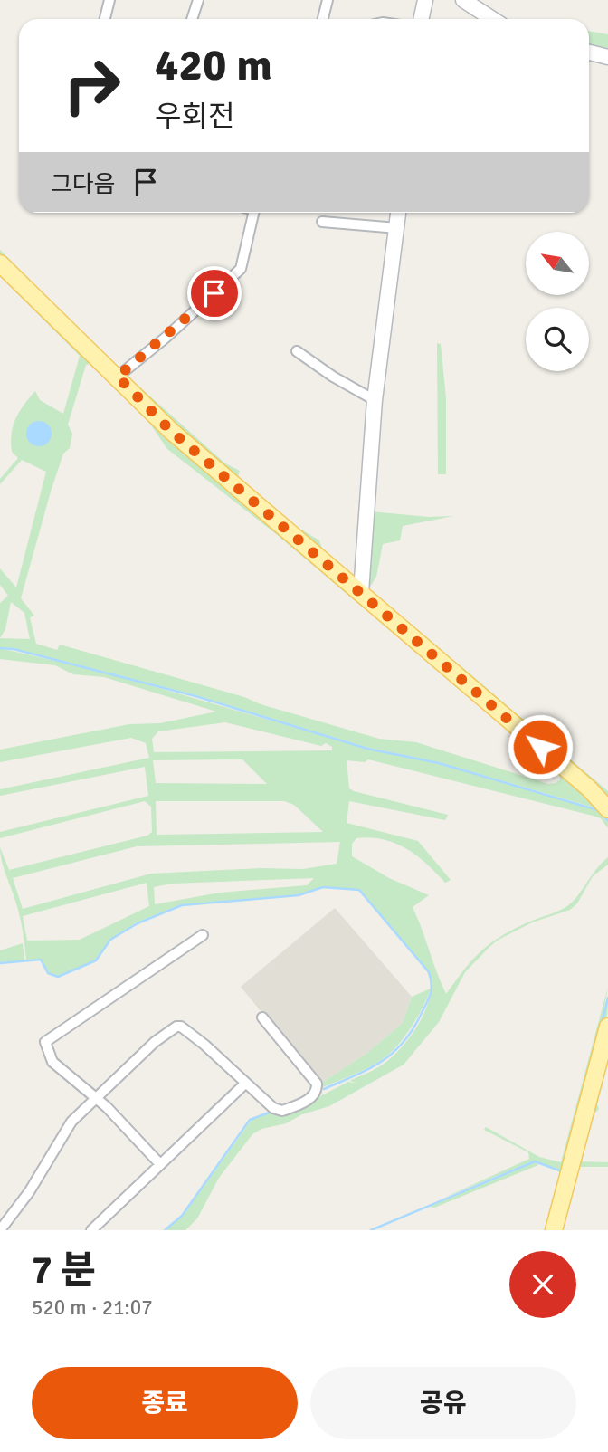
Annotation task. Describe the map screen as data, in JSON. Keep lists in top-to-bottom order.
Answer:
{
  "north": "top left",
  "page": {
    "turn": ["420 m", "우회전"],
    "then": "그다음",
    "heading": ["7 분", "520 m · 21:07"],
    "buttons": ["종료", "공유"]
  }
}
